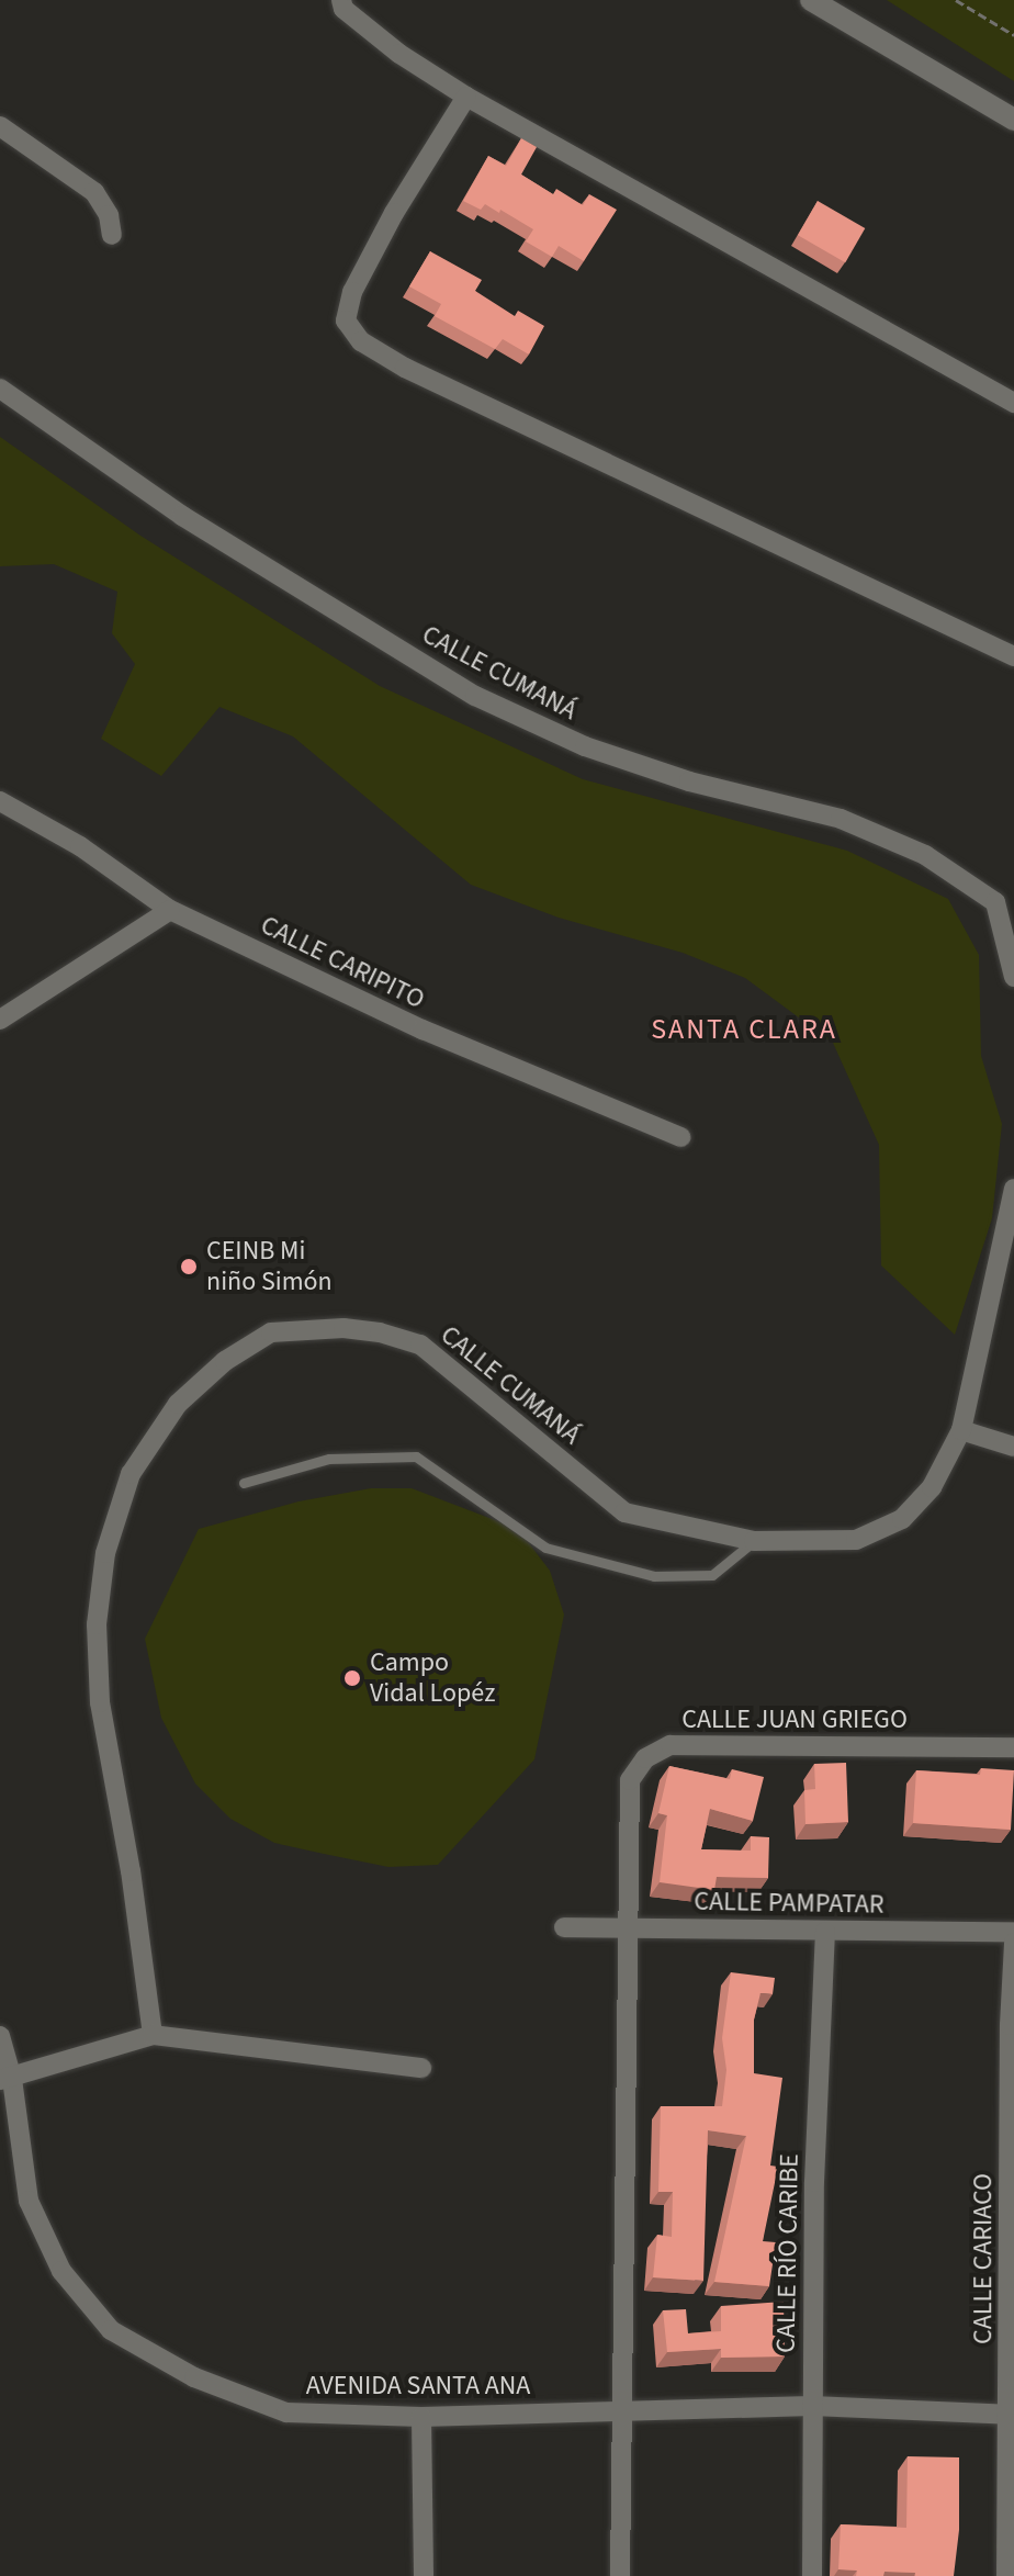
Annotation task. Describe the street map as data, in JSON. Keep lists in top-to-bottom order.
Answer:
{
  "streets": {
    "street": [
      "CALLE CUMANÁ",
      "CALLE CARIPITO",
      "CALLE JUAN GRIEGO",
      "CALLE PAMPATAR",
      "CALLE RÍO CARIBE",
      "CALLE CARIACO",
      "AVENIDA SANTA ANA"
    ]
  },
  "crossings": [
    ["CALLE JUAN GRIEGO", "CALLE PAMPATAR"],
    ["CALLE JUAN GRIEGO", "AVENIDA SANTA ANA"],
    ["CALLE PAMPATAR", "CALLE RÍO CARIBE"],
    ["CALLE RÍO CARIBE", "AVENIDA SANTA ANA"],
    ["CALLE CARIACO", "AVENIDA SANTA ANA"]
  ],
  "districts": ["SANTA CLARA"],
  "places": ["CEINB Mi niño Simón", "Campo Vidal Lopéz"]
}
